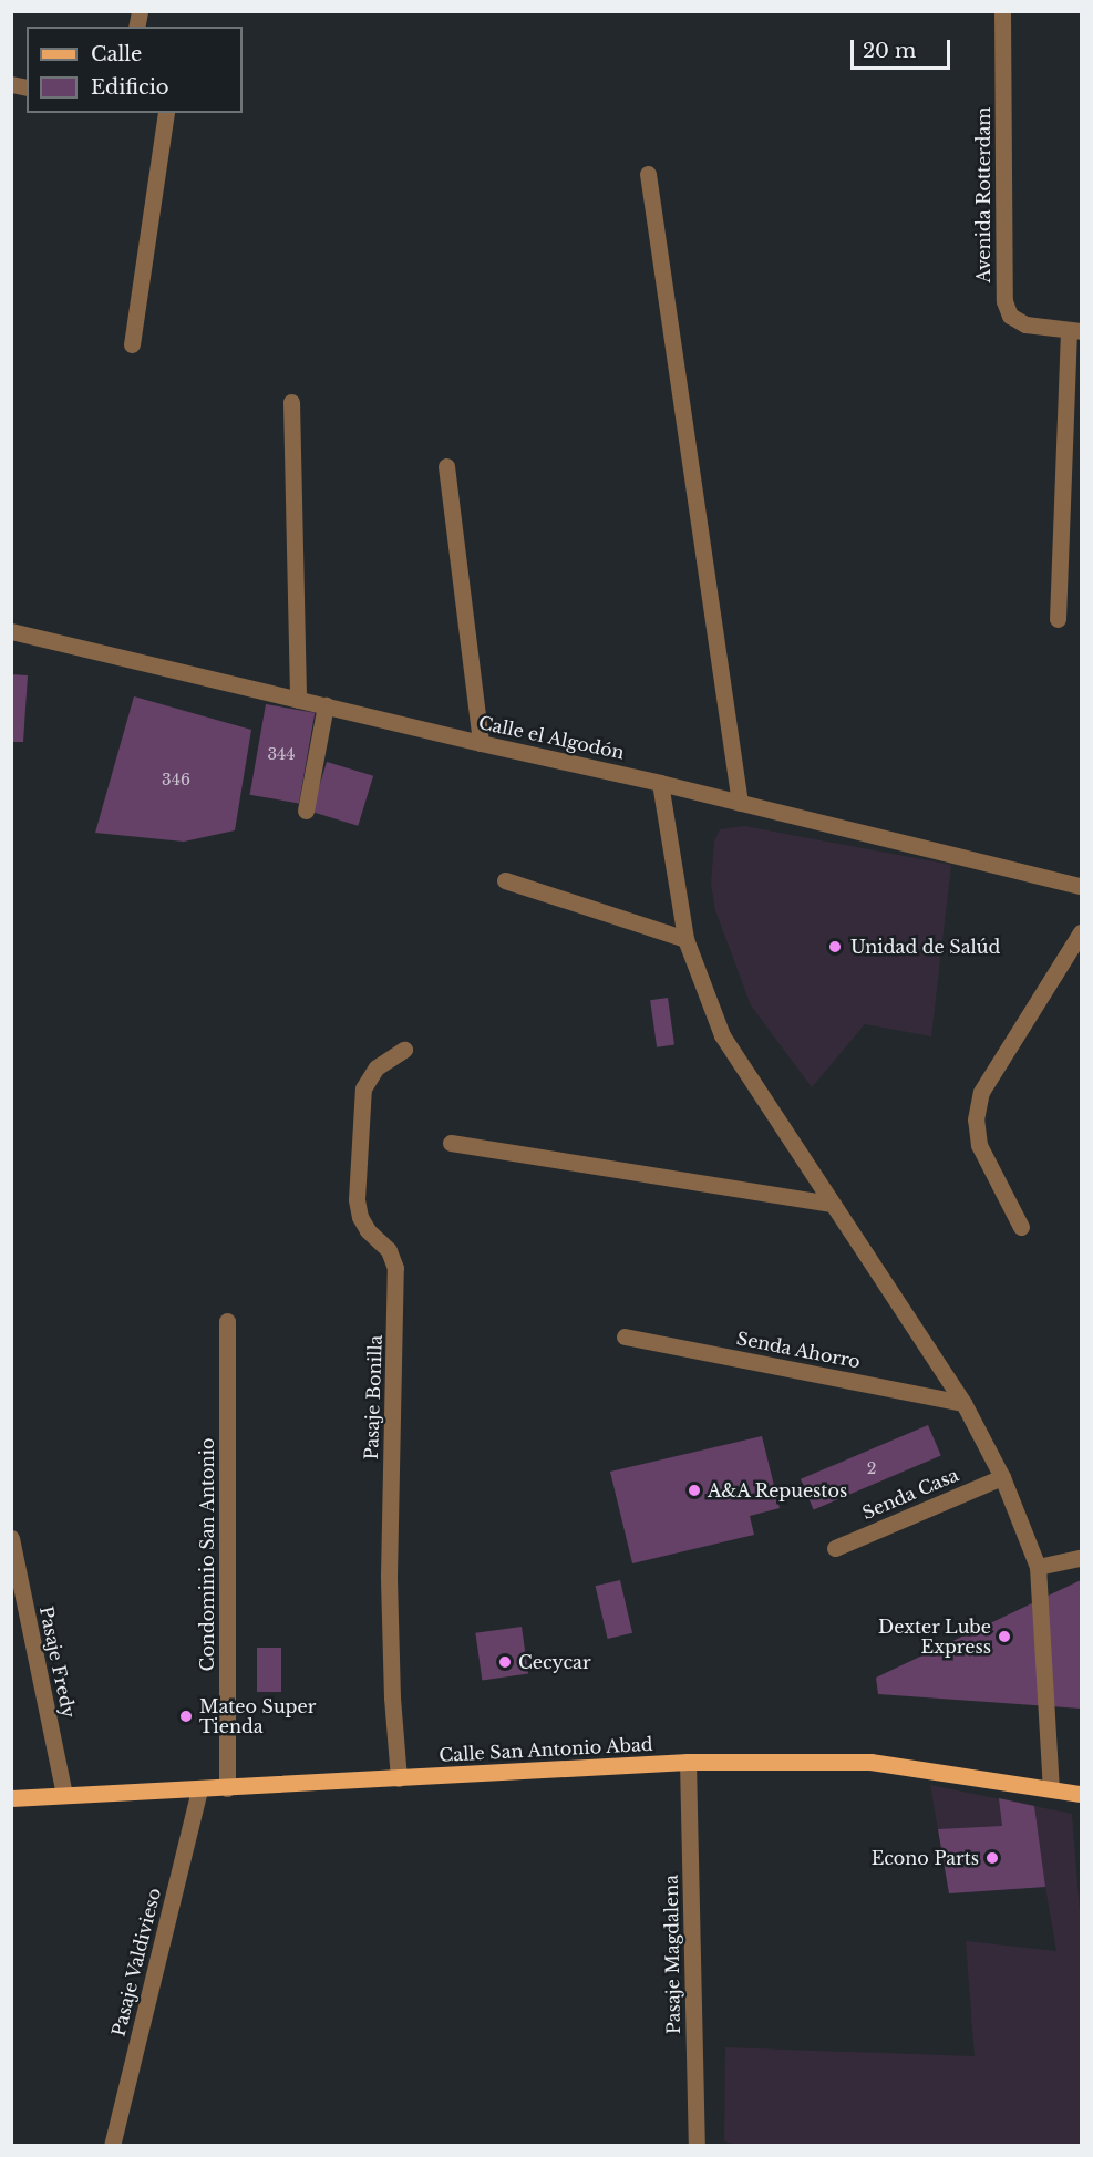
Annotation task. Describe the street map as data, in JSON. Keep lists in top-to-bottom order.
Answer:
{
  "streets": {
    "main road": ["Calle San Antonio Abad"],
    "street": [
      "Avenida Rotterdam",
      "Calle el Algodón",
      "Senda Ahorro",
      "Pasaje Bonilla",
      "Senda Casa",
      "Condominio San Antonio",
      "Pasaje Fredy",
      "Pasaje Magdalena",
      "Pasaje Valdivieso"
    ]
  },
  "crossings": [
    ["Pasaje Bonilla", "Calle San Antonio Abad"],
    ["Condominio San Antonio", "Calle San Antonio Abad"],
    ["Pasaje Fredy", "Calle San Antonio Abad"],
    ["Calle San Antonio Abad", "Pasaje Magdalena"],
    ["Calle San Antonio Abad", "Pasaje Valdivieso"]
  ],
  "places": [
    "Unidad de Salúd",
    "A&A Repuestos",
    "Dexter Lube Express",
    "Cecycar",
    "Mateo Super Tienda",
    "Econo Parts"
  ],
  "house_numbers": ["344", "346", "2"],
  "legend": ["Calle", "Edificio"],
  "scale_bar": "20 m"
}
